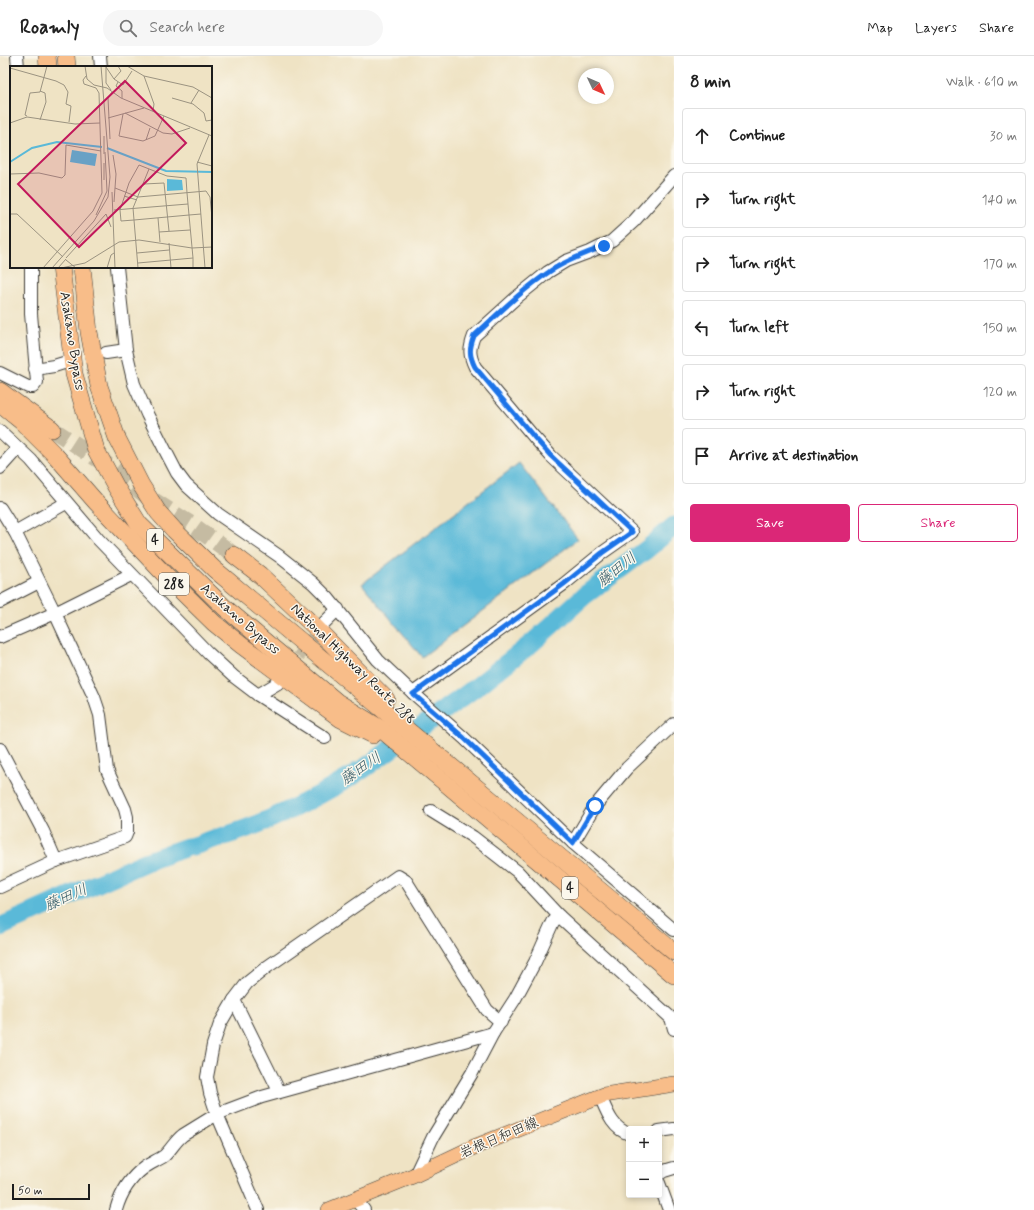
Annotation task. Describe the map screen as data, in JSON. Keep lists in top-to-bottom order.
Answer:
{
  "streets": {
    "highway": [
      "Asakano Bypass",
      "4",
      "288",
      "National Highway Route 288"
    ],
    "main road": ["岩根日和田線"]
  },
  "crossings": [
    ["Asakano Bypass", "National Highway Route 288"],
    ["4", "National Highway Route 288"]
  ],
  "water": ["藤田川"],
  "scale_bar": "50 m",
  "north": "bottom right",
  "page": {
    "header": "Roamly",
    "search": "Search here",
    "nav": ["Map", "Layers", "Share"],
    "heading": ["8 min", "Walk · 610 m"],
    "list": [
      ["Continue", "30 m"],
      ["Turn right", "140 m"],
      ["Turn right", "170 m"],
      ["Turn left", "150 m"],
      ["Turn right", "120 m"],
      "Arrive at destination"
    ],
    "buttons": ["Save", "Share"],
    "map_buttons": ["+", "−"],
    "scale": "50 m"
  }
}
